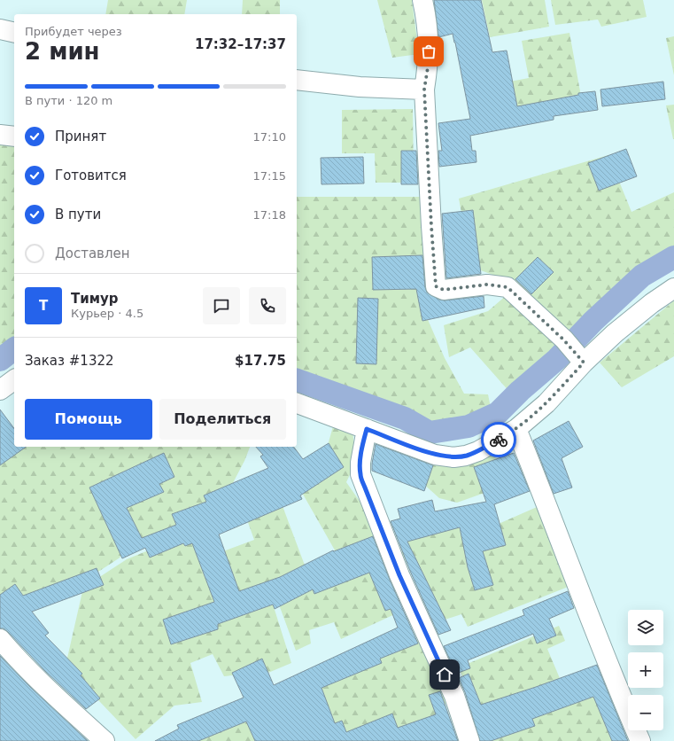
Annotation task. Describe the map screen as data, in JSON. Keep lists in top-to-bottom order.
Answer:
{
  "page": {
    "heading": ["2 мин", "Прибудет через", "17:32–17:37"],
    "panel": [
      "Тимур",
      "Курьер · 4.5",
      "Заказ #1322",
      "$17.75"
    ],
    "bar": "В пути · 120 m",
    "list": [
      ["Принят", "17:10"],
      ["Готовится", "17:15"],
      ["В пути", "17:18"],
      "Доставлен"
    ],
    "round": "Т",
    "buttons": ["Помощь", "Поделиться"],
    "map_buttons": ["+", "−"]
  }
}
